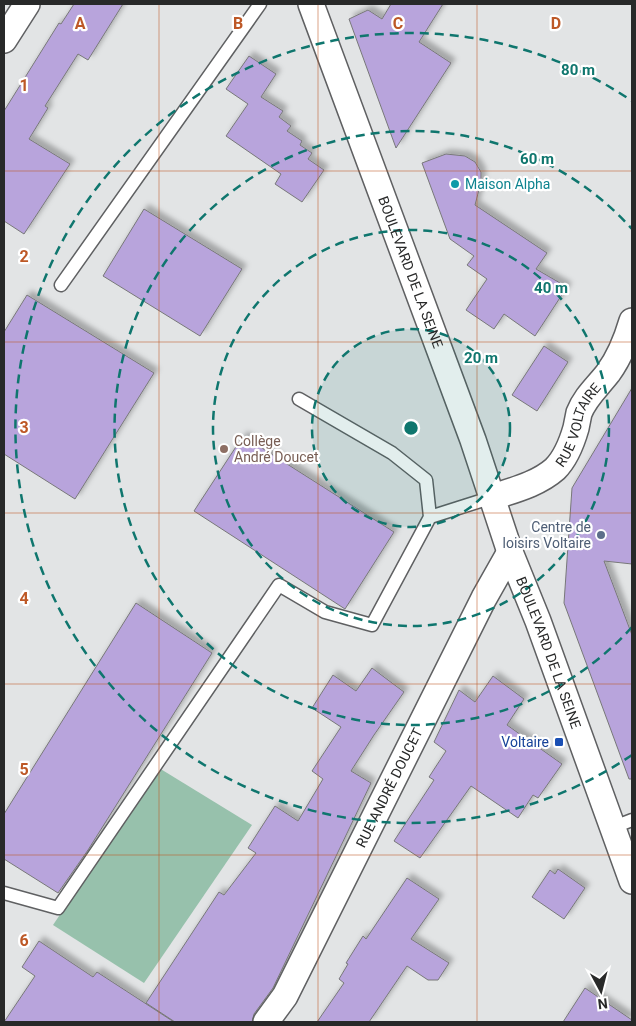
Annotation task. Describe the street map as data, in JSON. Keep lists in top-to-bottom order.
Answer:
{
  "streets": {
    "street": ["BOULEVARD DE LA SEINE", "RUE VOLTAIRE", "RUE ANDRÉ DOUCET"]
  },
  "crossings": [
    ["BOULEVARD DE LA SEINE", "RUE VOLTAIRE"],
    ["BOULEVARD DE LA SEINE", "RUE ANDRÉ DOUCET"]
  ],
  "places": {
    "other": ["Maison Alpha", "Collège André Doucet", "Centre de loisirs Voltaire"],
    "transit": ["Voltaire"]
  },
  "north": "bottom",
  "grid": {
    "columns": [
      "A",
      "B",
      "C",
      "D"
    ],
    "rows": [
      "1",
      "2",
      "3",
      "4",
      "5",
      "6"
    ]
  },
  "rings": [
    "80 m",
    "60 m",
    "40 m",
    "20 m"
  ]
}
